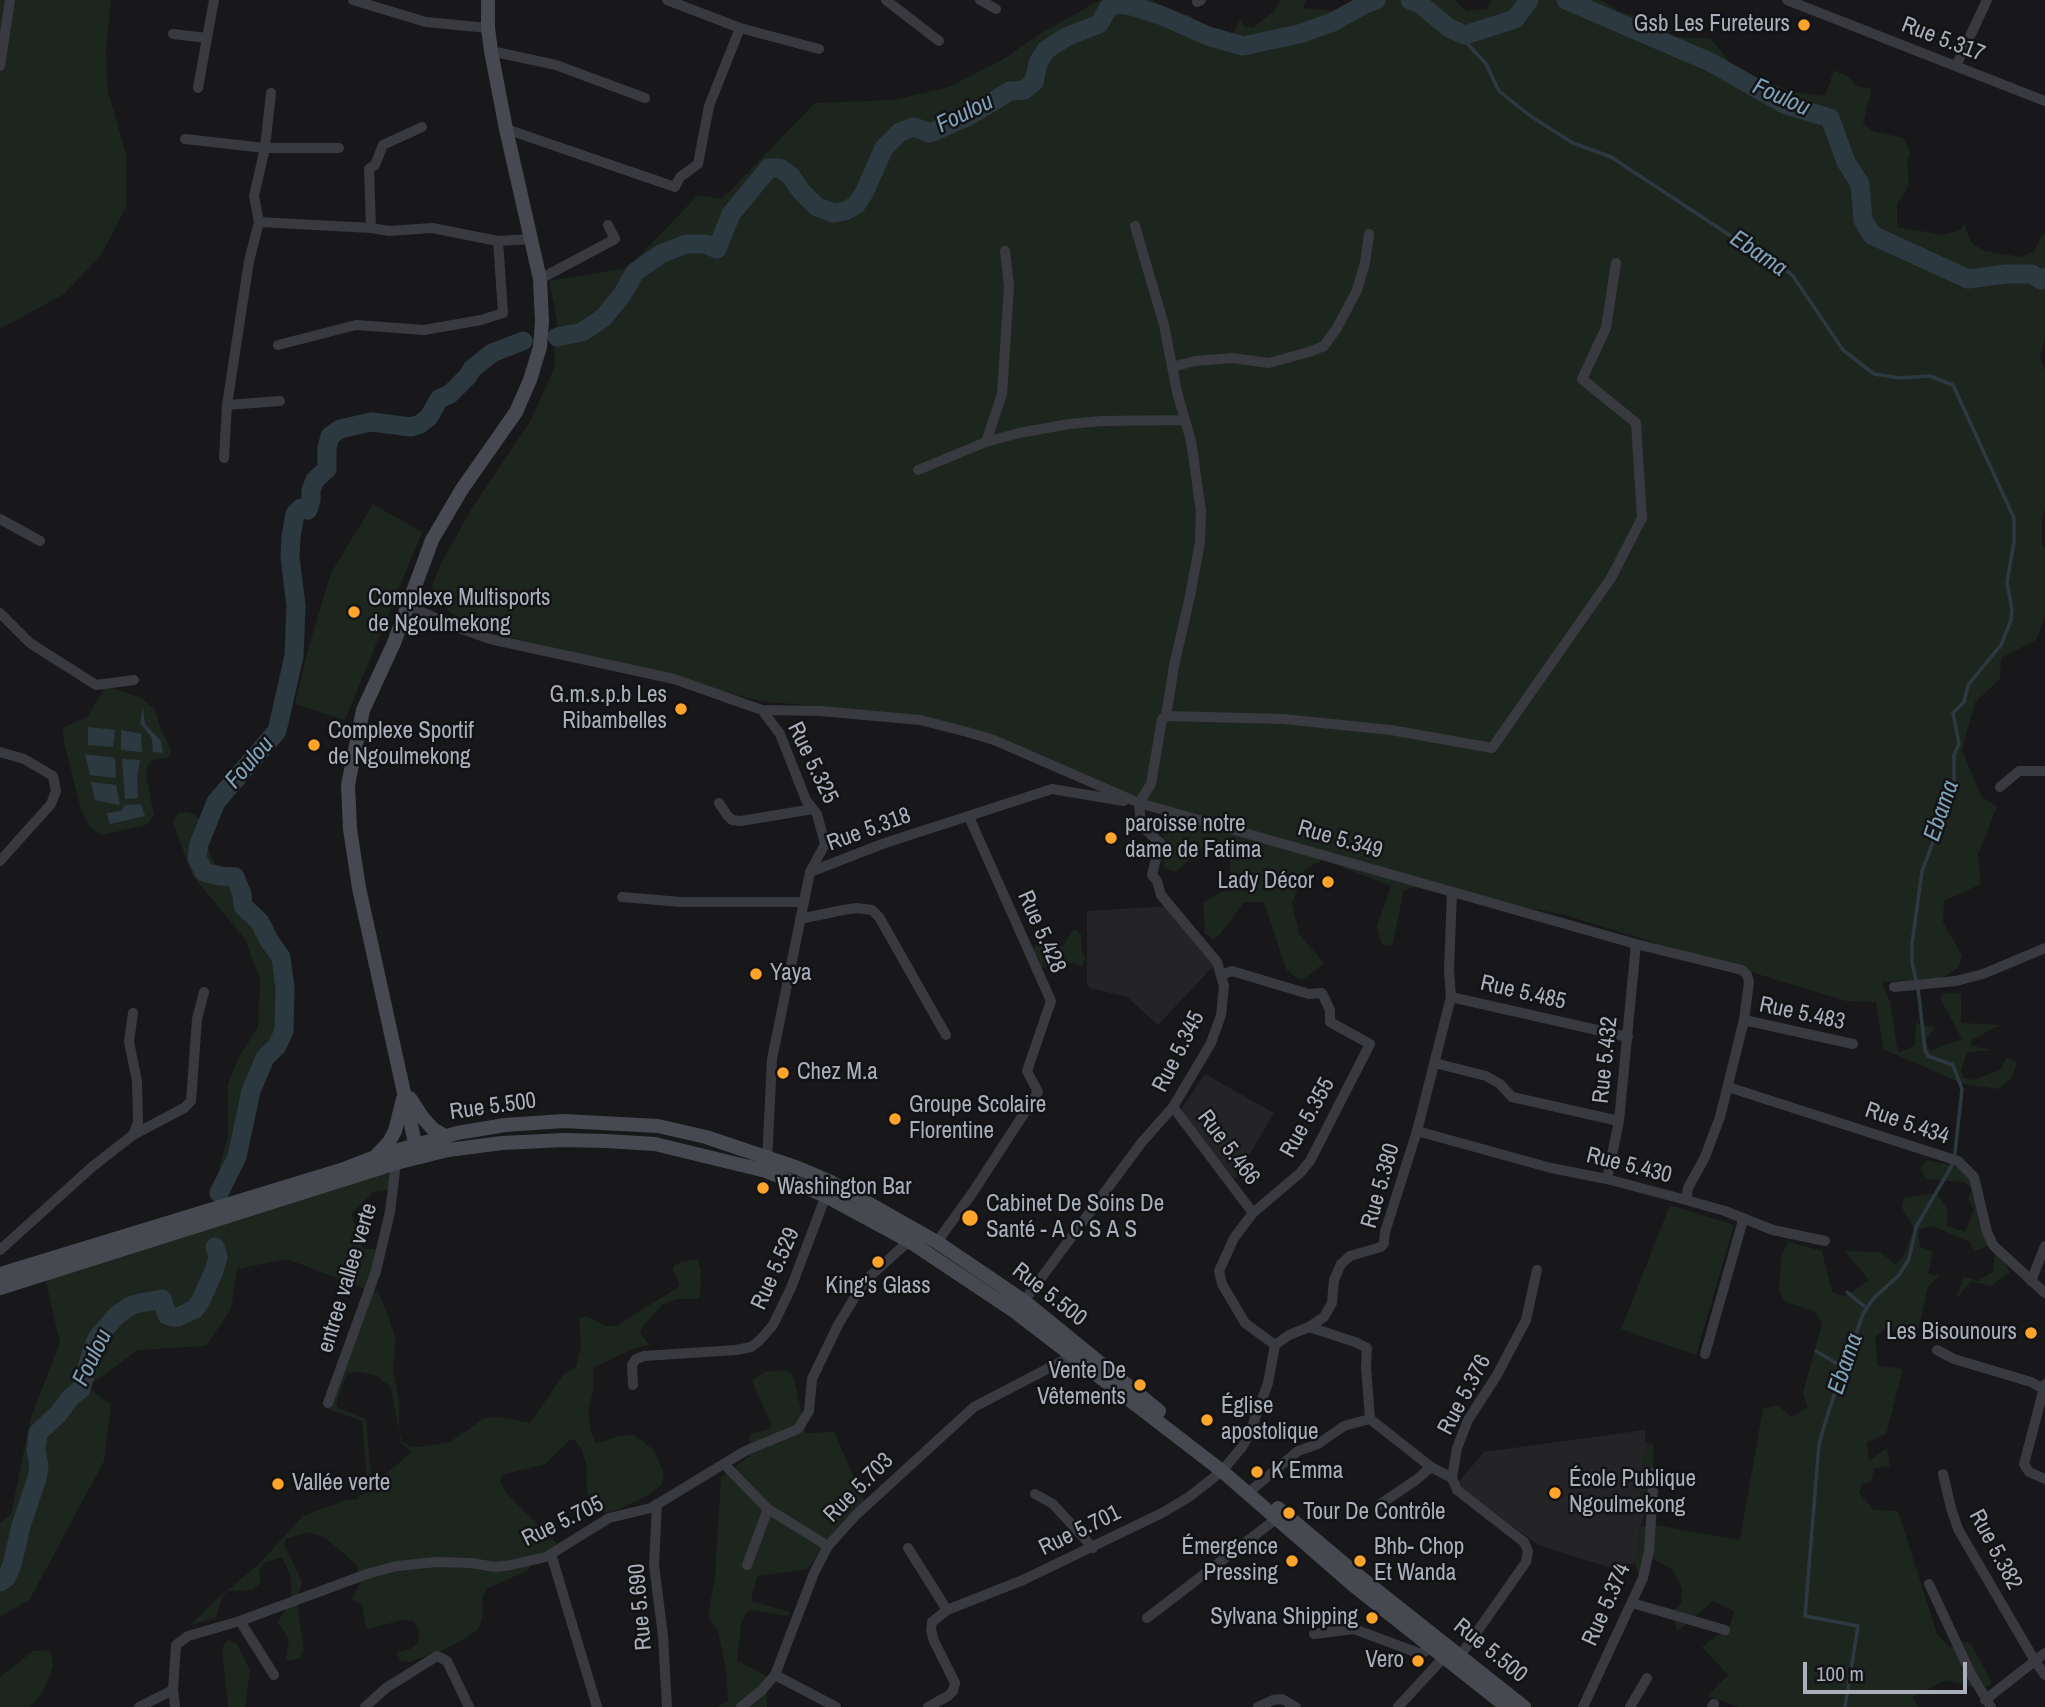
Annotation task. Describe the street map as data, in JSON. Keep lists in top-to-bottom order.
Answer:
{
  "streets": {
    "main road": ["Rue 5.500"],
    "street": [
      "Rue 5.317",
      "Rue 5.325",
      "Rue 5.318",
      "Rue 5.349",
      "Rue 5.428",
      "Rue 5.485",
      "Rue 5.483",
      "Rue 5.345",
      "Rue 5.432",
      "Rue 5.355",
      "Rue 5.434",
      "Rue 5.466",
      "Rue 5.430",
      "Rue 5.380",
      "Rue 5.529",
      "entree vallee verte",
      "Rue 5.376",
      "Rue 5.703",
      "Rue 5.705",
      "Rue 5.701",
      "Rue 5.382",
      "Rue 5.374",
      "Rue 5.690"
    ]
  },
  "crossings": [
    ["Rue 5.325", "Rue 5.318"],
    ["Rue 5.325", "Rue 5.349"],
    ["Rue 5.318", "Rue 5.349"],
    ["Rue 5.318", "Rue 5.428"],
    ["Rue 5.318", "Rue 5.500"],
    ["Rue 5.349", "Rue 5.432"],
    ["Rue 5.349", "Rue 5.430"],
    ["Rue 5.349", "Rue 5.380"],
    ["Rue 5.428", "Rue 5.500"],
    ["Rue 5.485", "Rue 5.432"],
    ["Rue 5.485", "Rue 5.380"],
    ["Rue 5.483", "Rue 5.430"],
    ["Rue 5.345", "Rue 5.500"],
    ["Rue 5.345", "Rue 5.355"],
    ["Rue 5.345", "Rue 5.466"],
    ["Rue 5.432", "Rue 5.430"],
    ["Rue 5.500", "Rue 5.529"],
    ["Rue 5.500", "entree vallee verte"],
    ["Rue 5.500", "Rue 5.703"],
    ["Rue 5.500", "Rue 5.705"],
    ["Rue 5.500", "Rue 5.701"],
    ["Rue 5.355", "Rue 5.466"],
    ["Rue 5.355", "Rue 5.380"],
    ["Rue 5.434", "Rue 5.430"],
    ["Rue 5.430", "Rue 5.380"],
    ["Rue 5.705", "Rue 5.690"]
  ],
  "water": ["Foulou", "Ebama"],
  "places": [
    "Gsb Les Fureteurs",
    "Complexe Multisports de Ngoulmekong",
    "G.m.s.p.b Les Ribambelles",
    "Complexe Sportif de Ngoulmekong",
    "paroisse notre dame de Fatima",
    "Lady Décor",
    "Yaya",
    "Chez M.a",
    "Groupe Scolaire Florentine",
    "Washington Bar",
    "Cabinet De Soins De Santé - A C S A S",
    "King's Glass",
    "Les Bisounours",
    "Vente De Vêtements",
    "Église apostolique",
    "K Emma",
    "Vallée verte",
    "École Publique Ngoulmekong",
    "Tour De Contrôle",
    "Émergence Pressing",
    "Bhb- Chop Et Wanda",
    "Sylvana Shipping",
    "Vero"
  ],
  "scale_bar": "100 m"
}
